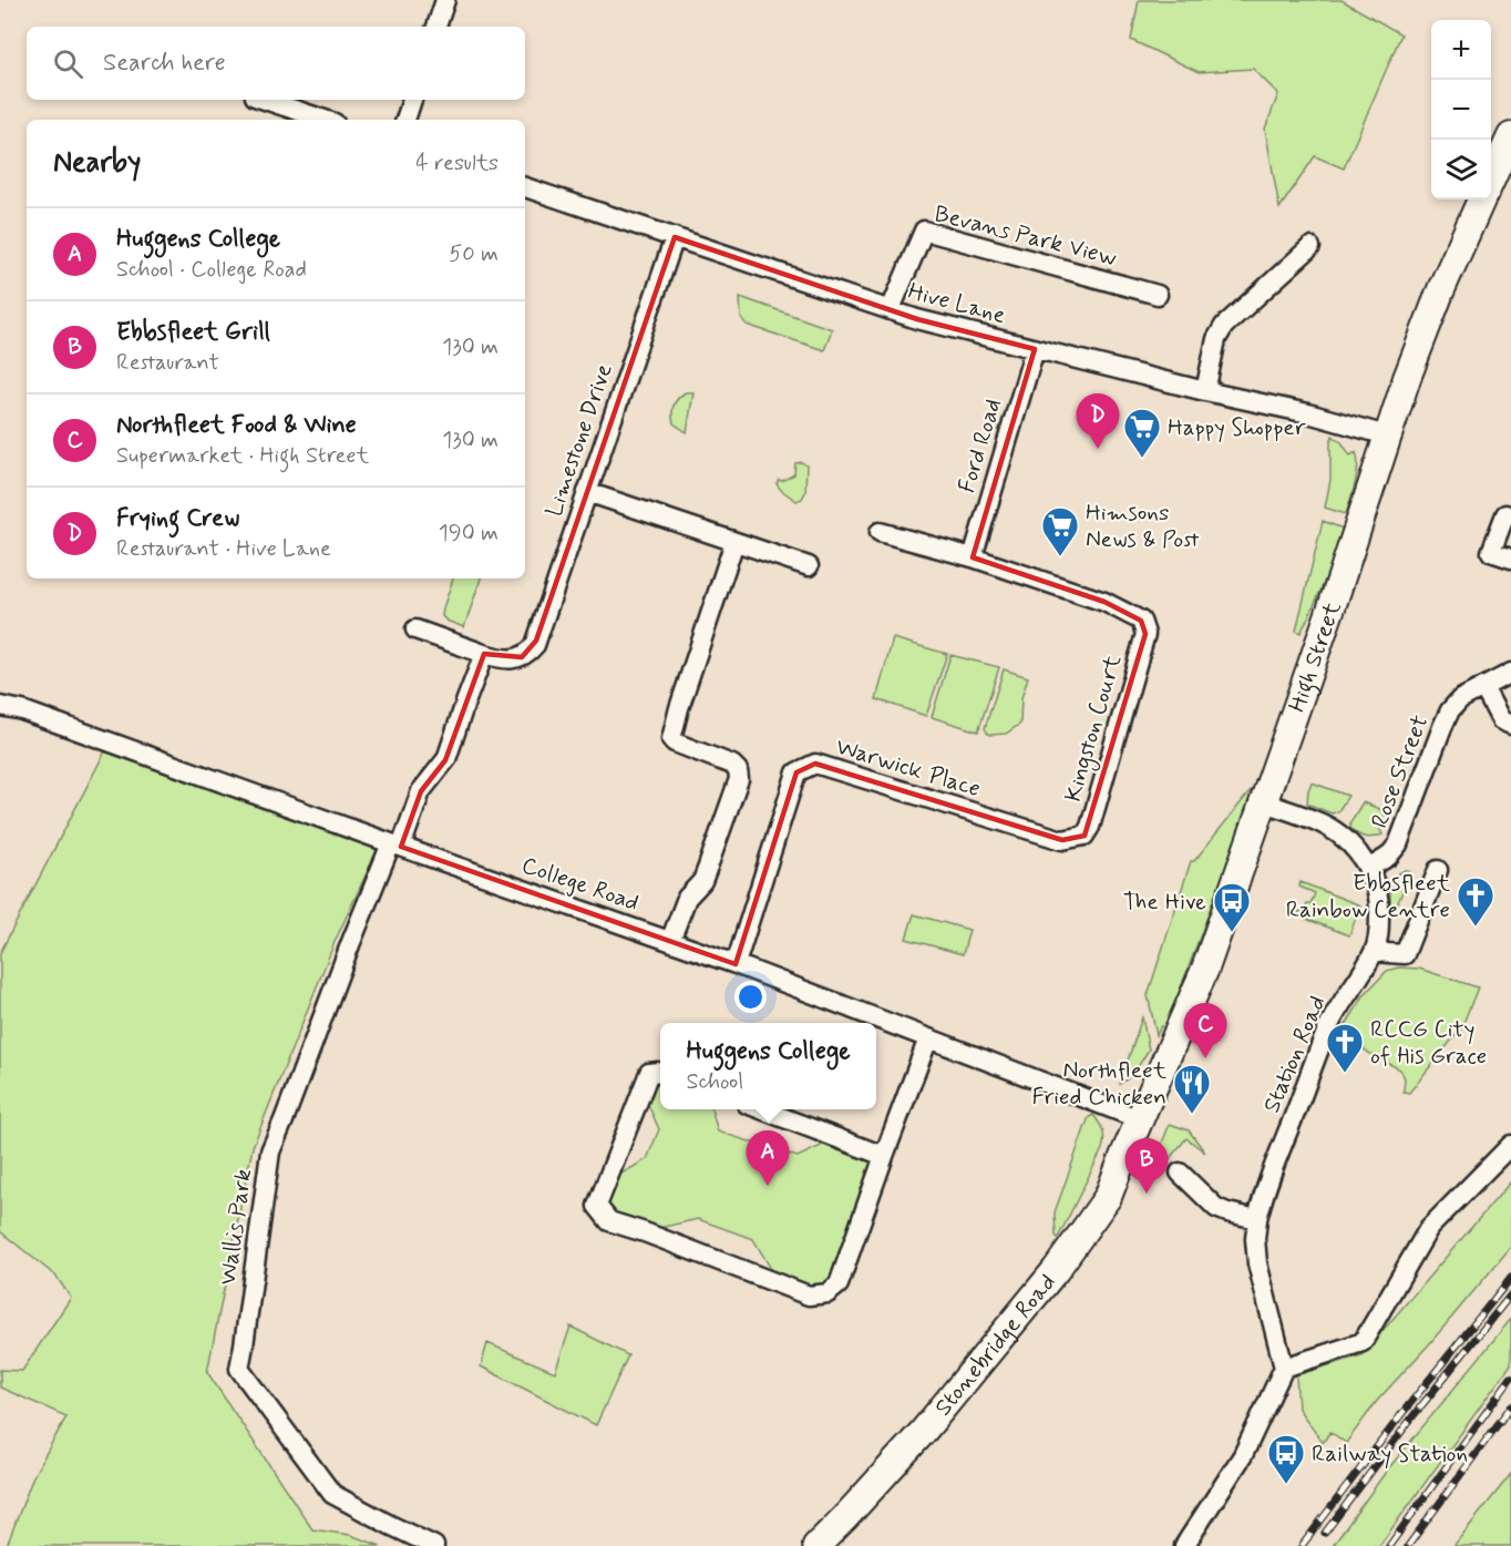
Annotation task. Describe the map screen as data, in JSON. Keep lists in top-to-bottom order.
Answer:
{
  "streets": {
    "main road": ["High Street", "Stonebridge Road"],
    "street": [
      "Bevans Park View",
      "Hive Lane",
      "Limestone Drive",
      "Ford Road",
      "Kingston Court",
      "Warwick Place",
      "Rose Street",
      "College Road",
      "Station Road",
      "Wallis Park"
    ]
  },
  "crossings": [
    ["Bevans Park View", "Hive Lane"],
    ["Hive Lane", "Limestone Drive"],
    ["Hive Lane", "Ford Road"],
    ["Hive Lane", "High Street"],
    ["Limestone Drive", "Wallis Park"],
    ["Ford Road", "Kingston Court"],
    ["High Street", "College Road"],
    ["High Street", "Station Road"],
    ["High Street", "Stonebridge Road"],
    ["Kingston Court", "Warwick Place"],
    ["Warwick Place", "College Road"],
    ["Rose Street", "Station Road"],
    ["College Road", "Wallis Park"],
    ["College Road", "Stonebridge Road"]
  ],
  "places": {
    "supermarket": ["Happy Shopper", "Himsons News & Post"],
    "church": ["Ebbsfleet Rainbow Centre", "RCCG City of His Grace"],
    "bus stop": ["The Hive", "Railway Station"],
    "restaurant": ["Northfleet Fried Chicken"]
  },
  "page": {
    "map_buttons": ["+", "−"],
    "search": "Search here",
    "heading": ["Nearby", "4 results"],
    "list": [
      {
        "mark": "A",
        "name": "Huggens College",
        "note": "School · College Road",
        "value": "50 m"
      },
      {
        "mark": "B",
        "name": "Ebbsfleet Grill",
        "note": "Restaurant",
        "value": "130 m"
      },
      {
        "mark": "C",
        "name": "Northfleet Food & Wine",
        "note": "Supermarket · High Street",
        "value": "130 m"
      },
      {
        "mark": "D",
        "name": "Frying Crew",
        "note": "Restaurant · Hive Lane",
        "value": "190 m"
      }
    ],
    "pins": [
      "D",
      "C",
      "A",
      "B"
    ],
    "popup": ["Huggens College", "School"]
  }
}
